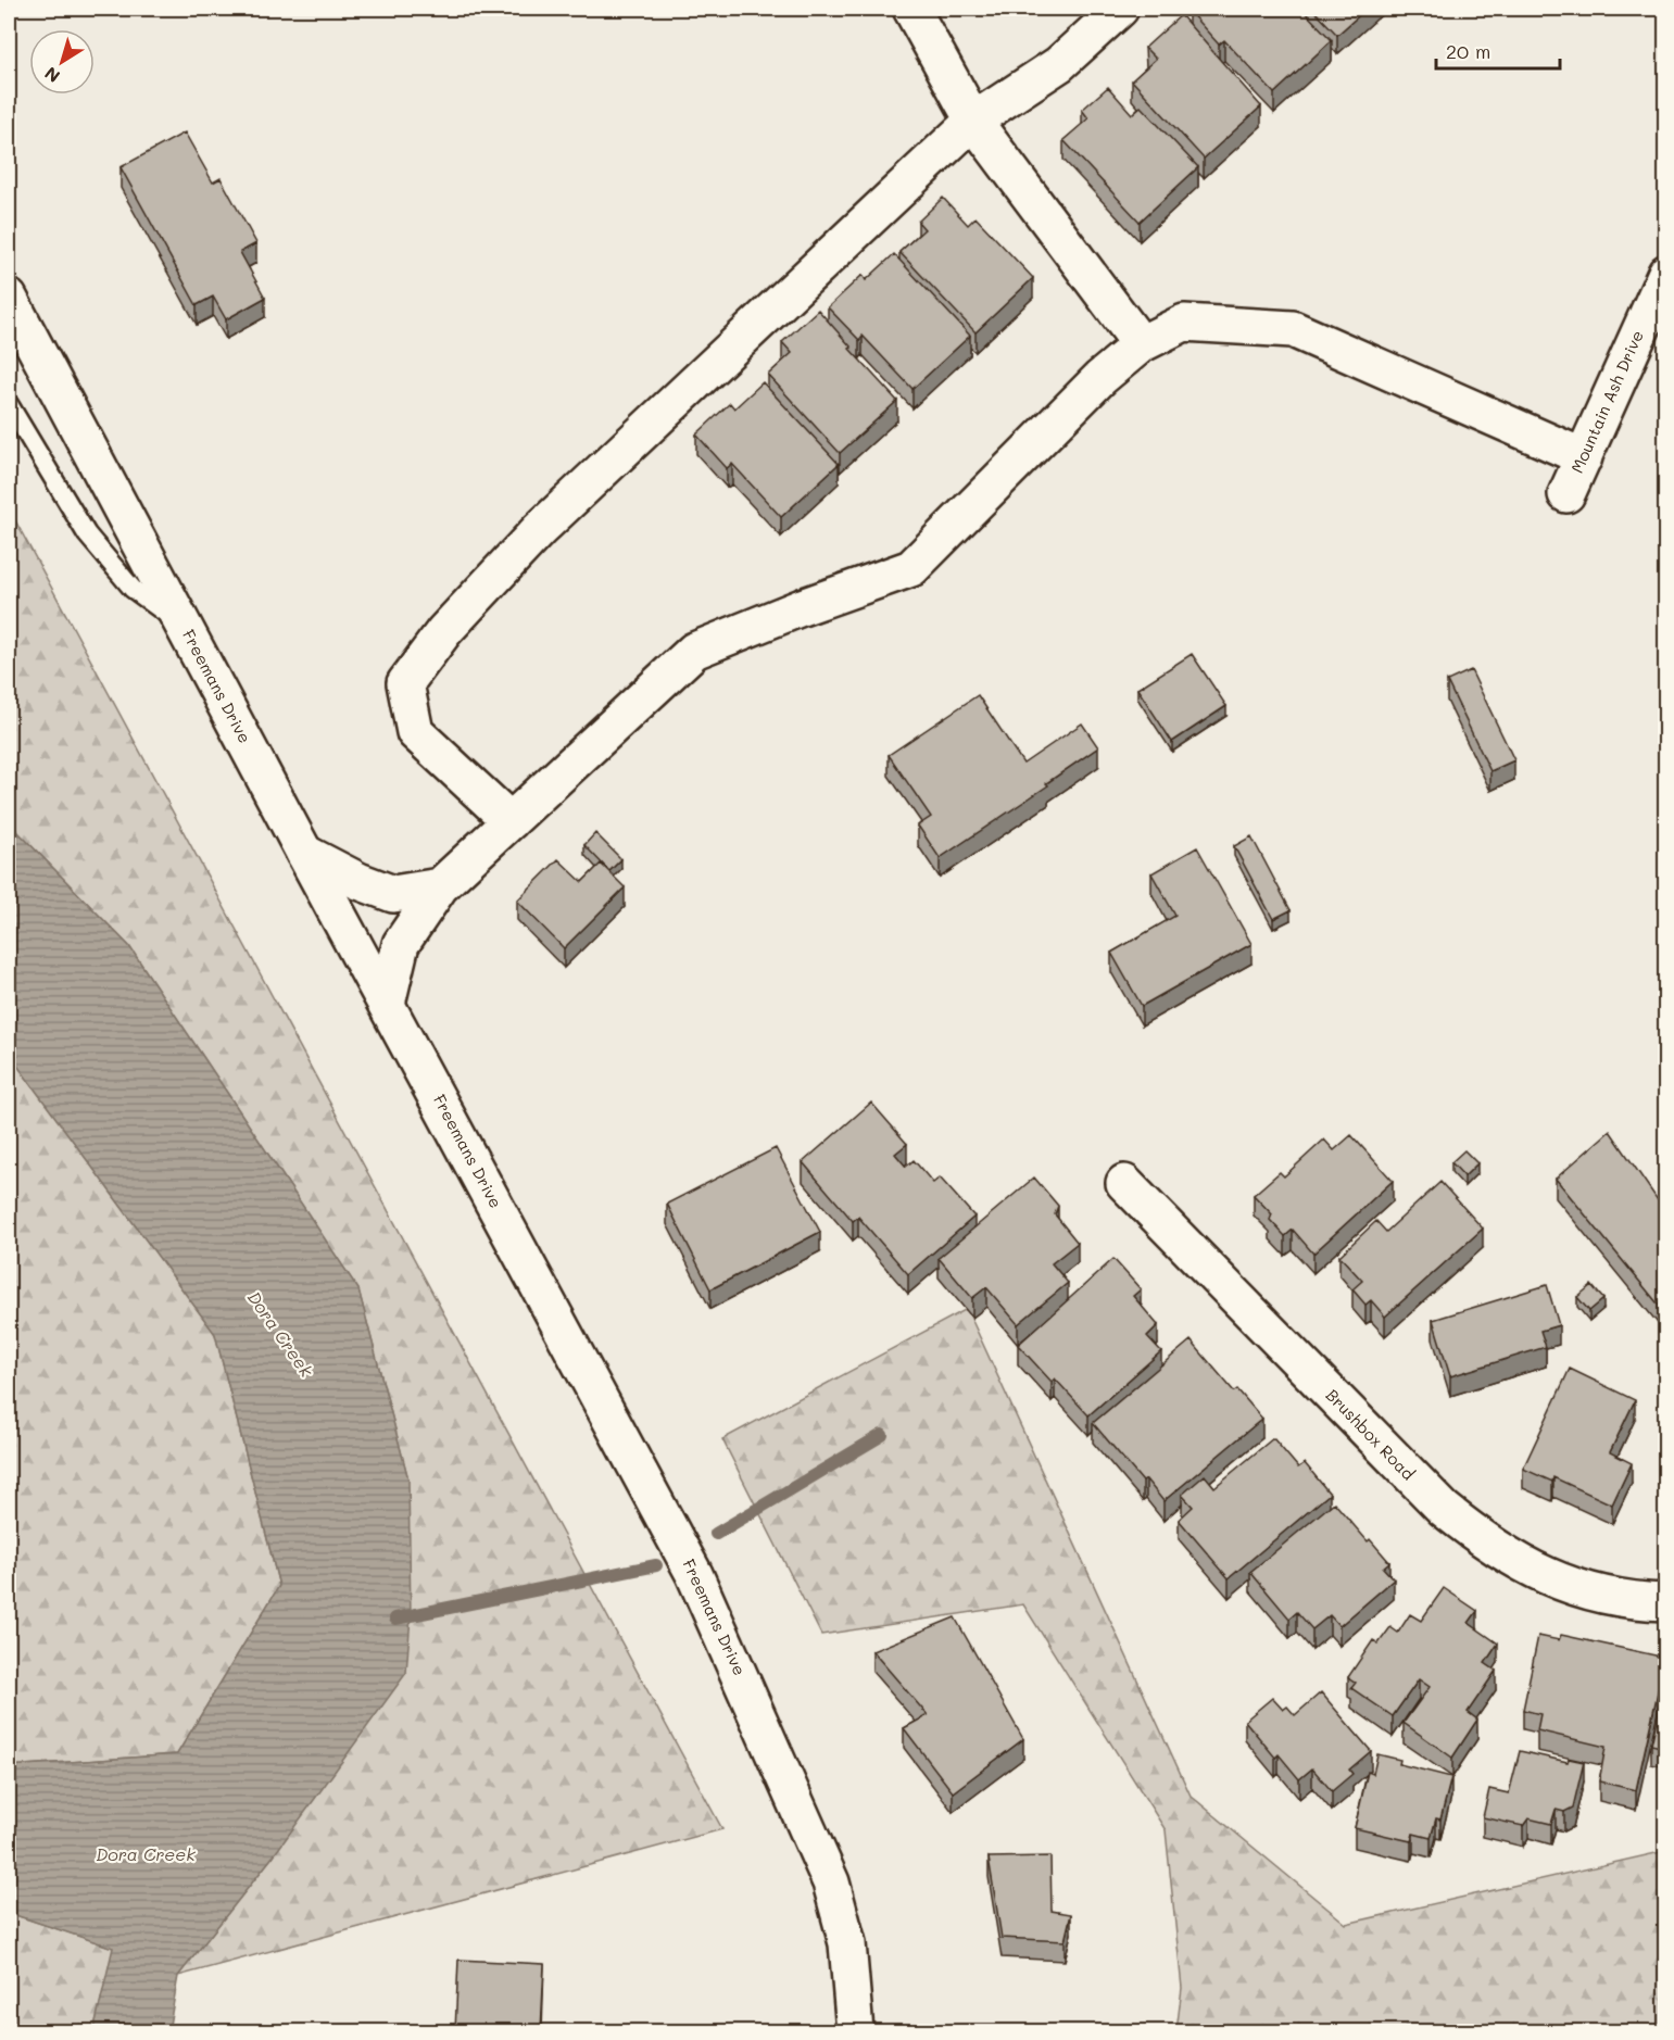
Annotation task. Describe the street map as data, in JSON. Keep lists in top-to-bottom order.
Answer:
{
  "streets": {
    "street": ["Mountain Ash Drive", "Freemans Drive", "Brushbox Road"]
  },
  "water": ["Dora Creek"],
  "scale_bar": "20 m",
  "north": "bottom left"
}
